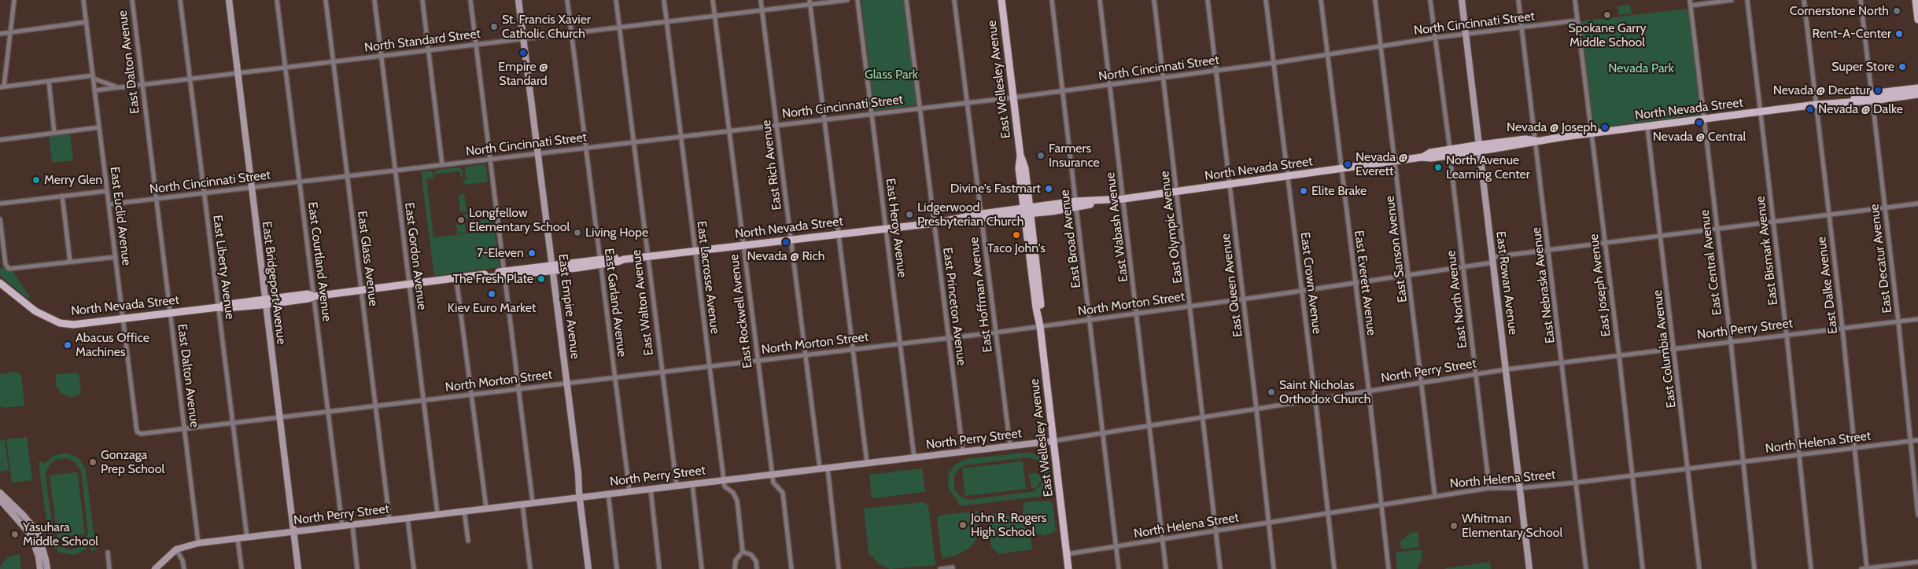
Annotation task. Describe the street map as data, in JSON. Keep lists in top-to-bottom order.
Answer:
{
  "streets": {
    "main road": ["East Wellesley Avenue", "North Nevada Street"],
    "street": [
      "North Cincinnati Street",
      "North Standard Street",
      "East Dalton Avenue",
      "East Rich Avenue",
      "East Euclid Avenue",
      "East Wabash Avenue",
      "East Olympic Avenue",
      "East Heroy Avenue",
      "East Broad Avenue",
      "East Sanson Avenue",
      "East Bismark Avenue",
      "East Gordon Avenue",
      "East Glass Avenue",
      "East Decatur Avenue",
      "East Courtland Avenue",
      "East Central Avenue",
      "East Liberty Avenue",
      "East Lacrosse Avenue",
      "East Bridgeport Avenue",
      "East Crown Avenue",
      "East Everett Avenue",
      "East Rowan Avenue",
      "East Queen Avenue",
      "East Nebraska Avenue",
      "East Joseph Avenue",
      "East Dalke Avenue",
      "East Hoffman Avenue",
      "East North Avenue",
      "East Garland Avenue",
      "East Walton Avenue",
      "North Morton Street",
      "East Empire Avenue",
      "East Princeton Avenue",
      "East Rockwell Avenue",
      "North Perry Street",
      "East Columbia Avenue",
      "North Helena Street"
    ]
  },
  "crossings": [
    ["North Cincinnati Street", "East Dalton Avenue"],
    ["North Cincinnati Street", "East Wellesley Avenue"],
    ["North Cincinnati Street", "East Rich Avenue"],
    ["North Cincinnati Street", "East Euclid Avenue"],
    ["North Cincinnati Street", "East Wabash Avenue"],
    ["North Cincinnati Street", "East Olympic Avenue"],
    ["North Cincinnati Street", "East Heroy Avenue"],
    ["North Cincinnati Street", "East Broad Avenue"],
    ["North Cincinnati Street", "East Sanson Avenue"],
    ["North Cincinnati Street", "East Gordon Avenue"],
    ["North Cincinnati Street", "East Glass Avenue"],
    ["North Cincinnati Street", "East Courtland Avenue"],
    ["North Cincinnati Street", "East Liberty Avenue"],
    ["North Cincinnati Street", "East Lacrosse Avenue"],
    ["North Cincinnati Street", "East Bridgeport Avenue"],
    ["North Cincinnati Street", "East Crown Avenue"],
    ["North Cincinnati Street", "East Everett Avenue"],
    ["North Cincinnati Street", "East Rowan Avenue"],
    ["North Cincinnati Street", "East Queen Avenue"],
    ["North Cincinnati Street", "East Nebraska Avenue"],
    ["North Cincinnati Street", "East Joseph Avenue"],
    ["North Cincinnati Street", "East Hoffman Avenue"],
    ["North Cincinnati Street", "East North Avenue"],
    ["North Cincinnati Street", "East Garland Avenue"],
    ["North Cincinnati Street", "East Walton Avenue"],
    ["North Cincinnati Street", "East Empire Avenue"],
    ["North Cincinnati Street", "East Princeton Avenue"],
    ["North Cincinnati Street", "East Rockwell Avenue"],
    ["North Standard Street", "East Dalton Avenue"],
    ["North Standard Street", "East Rich Avenue"],
    ["North Standard Street", "East Euclid Avenue"],
    ["North Standard Street", "East Gordon Avenue"],
    ["North Standard Street", "East Glass Avenue"],
    ["North Standard Street", "East Courtland Avenue"],
    ["North Standard Street", "East Liberty Avenue"],
    ["North Standard Street", "East Lacrosse Avenue"],
    ["North Standard Street", "East Bridgeport Avenue"],
    ["North Standard Street", "East Garland Avenue"],
    ["North Standard Street", "East Walton Avenue"],
    ["North Standard Street", "East Empire Avenue"],
    ["North Standard Street", "East Rockwell Avenue"],
    ["East Dalton Avenue", "North Nevada Street"],
    ["East Dalton Avenue", "North Morton Street"],
    ["East Dalton Avenue", "North Perry Street"],
    ["East Wellesley Avenue", "North Nevada Street"],
    ["East Wellesley Avenue", "North Morton Street"],
    ["East Wellesley Avenue", "North Perry Street"],
    ["East Wellesley Avenue", "North Helena Street"],
    ["North Nevada Street", "East Rich Avenue"],
    ["North Nevada Street", "East Euclid Avenue"],
    ["North Nevada Street", "East Wabash Avenue"],
    ["North Nevada Street", "East Olympic Avenue"],
    ["North Nevada Street", "East Heroy Avenue"],
    ["North Nevada Street", "East Broad Avenue"],
    ["North Nevada Street", "East Sanson Avenue"],
    ["North Nevada Street", "East Bismark Avenue"],
    ["North Nevada Street", "East Gordon Avenue"],
    ["North Nevada Street", "East Glass Avenue"],
    ["North Nevada Street", "East Decatur Avenue"],
    ["North Nevada Street", "East Courtland Avenue"],
    ["North Nevada Street", "East Central Avenue"],
    ["North Nevada Street", "East Liberty Avenue"],
    ["North Nevada Street", "East Lacrosse Avenue"],
    ["North Nevada Street", "East Bridgeport Avenue"],
    ["North Nevada Street", "East Crown Avenue"],
    ["North Nevada Street", "East Everett Avenue"],
    ["North Nevada Street", "East Rowan Avenue"],
    ["North Nevada Street", "East Queen Avenue"],
    ["North Nevada Street", "East Nebraska Avenue"],
    ["North Nevada Street", "East Joseph Avenue"],
    ["North Nevada Street", "East Dalke Avenue"],
    ["North Nevada Street", "East Hoffman Avenue"],
    ["North Nevada Street", "East North Avenue"],
    ["North Nevada Street", "East Garland Avenue"],
    ["North Nevada Street", "East Walton Avenue"],
    ["North Nevada Street", "East Empire Avenue"],
    ["North Nevada Street", "East Princeton Avenue"],
    ["North Nevada Street", "East Rockwell Avenue"],
    ["North Nevada Street", "East Columbia Avenue"],
    ["East Rich Avenue", "North Morton Street"],
    ["East Rich Avenue", "North Perry Street"],
    ["East Euclid Avenue", "North Morton Street"],
    ["East Wabash Avenue", "North Morton Street"],
    ["East Wabash Avenue", "North Perry Street"],
    ["East Wabash Avenue", "North Helena Street"],
    ["East Olympic Avenue", "North Morton Street"],
    ["East Olympic Avenue", "North Perry Street"],
    ["East Olympic Avenue", "North Helena Street"],
    ["East Heroy Avenue", "North Morton Street"],
    ["East Heroy Avenue", "North Perry Street"],
    ["East Broad Avenue", "North Morton Street"],
    ["East Broad Avenue", "North Perry Street"],
    ["East Broad Avenue", "North Helena Street"],
    ["East Sanson Avenue", "North Morton Street"],
    ["East Sanson Avenue", "North Perry Street"],
    ["East Sanson Avenue", "North Helena Street"],
    ["East Bismark Avenue", "North Morton Street"],
    ["East Bismark Avenue", "North Perry Street"],
    ["East Bismark Avenue", "North Helena Street"],
    ["East Gordon Avenue", "North Morton Street"],
    ["East Gordon Avenue", "North Perry Street"],
    ["East Glass Avenue", "North Morton Street"],
    ["East Glass Avenue", "North Perry Street"],
    ["East Decatur Avenue", "North Morton Street"],
    ["East Decatur Avenue", "North Perry Street"],
    ["East Decatur Avenue", "North Helena Street"],
    ["East Courtland Avenue", "North Morton Street"],
    ["East Courtland Avenue", "North Perry Street"],
    ["East Central Avenue", "North Morton Street"],
    ["East Central Avenue", "North Perry Street"],
    ["East Central Avenue", "North Helena Street"],
    ["East Liberty Avenue", "North Morton Street"],
    ["East Liberty Avenue", "North Perry Street"],
    ["East Lacrosse Avenue", "North Morton Street"],
    ["East Lacrosse Avenue", "North Perry Street"],
    ["East Bridgeport Avenue", "North Morton Street"],
    ["East Bridgeport Avenue", "North Perry Street"],
    ["East Crown Avenue", "North Morton Street"],
    ["East Crown Avenue", "North Perry Street"],
    ["East Crown Avenue", "North Helena Street"],
    ["East Everett Avenue", "North Morton Street"],
    ["East Everett Avenue", "North Perry Street"],
    ["East Everett Avenue", "North Helena Street"],
    ["East Rowan Avenue", "North Morton Street"],
    ["East Rowan Avenue", "North Perry Street"],
    ["East Rowan Avenue", "North Helena Street"],
    ["East Queen Avenue", "North Morton Street"],
    ["East Queen Avenue", "North Perry Street"],
    ["East Queen Avenue", "North Helena Street"],
    ["East Nebraska Avenue", "North Morton Street"],
    ["East Nebraska Avenue", "North Perry Street"],
    ["East Nebraska Avenue", "North Helena Street"],
    ["East Joseph Avenue", "North Morton Street"],
    ["East Joseph Avenue", "North Perry Street"],
    ["East Joseph Avenue", "North Helena Street"],
    ["East Dalke Avenue", "North Morton Street"],
    ["East Dalke Avenue", "North Perry Street"],
    ["East Dalke Avenue", "North Helena Street"],
    ["East Hoffman Avenue", "North Morton Street"],
    ["East Hoffman Avenue", "North Perry Street"],
    ["East North Avenue", "North Morton Street"],
    ["East North Avenue", "North Perry Street"],
    ["East North Avenue", "North Helena Street"],
    ["East Garland Avenue", "North Morton Street"],
    ["East Garland Avenue", "North Perry Street"],
    ["East Walton Avenue", "North Morton Street"],
    ["East Walton Avenue", "North Perry Street"],
    ["North Morton Street", "East Empire Avenue"],
    ["North Morton Street", "East Princeton Avenue"],
    ["North Morton Street", "East Rockwell Avenue"],
    ["North Morton Street", "East Columbia Avenue"],
    ["East Empire Avenue", "North Perry Street"],
    ["East Princeton Avenue", "North Perry Street"],
    ["East Rockwell Avenue", "North Perry Street"],
    ["North Perry Street", "East Columbia Avenue"],
    ["East Columbia Avenue", "North Helena Street"]
  ],
  "parks": ["Nevada Park", "Glass Park"],
  "places": [
    "Cornerstone North",
    "Spokane Garry Middle School",
    "St. Francis Xavier Catholic Church",
    "Rent-A-Center",
    "Empire @ Standard",
    "Super Store",
    "Nevada @ Decatur",
    "Nevada @ Dalke",
    "Nevada @ Central",
    "Nevada @ Joseph",
    "Farmers Insurance",
    "Nevada @ Everett",
    "North Avenue Learning Center",
    "Merry Glen",
    "Divine's Fastmart",
    "Elite Brake",
    "Lidgerwood Presbyterian Church",
    "Longfellow Elementary School",
    "Living Hope",
    "Taco John's",
    "Nevada @ Rich",
    "7-Eleven",
    "The Fresh Plate",
    "Kiev Euro Market",
    "Abacus Office Machines",
    "Saint Nicholas Orthodox Church",
    "Gonzaga Prep School",
    "John R. Rogers High School",
    "Whitman Elementary School",
    "Yasuhara Middle School"
  ]
}
